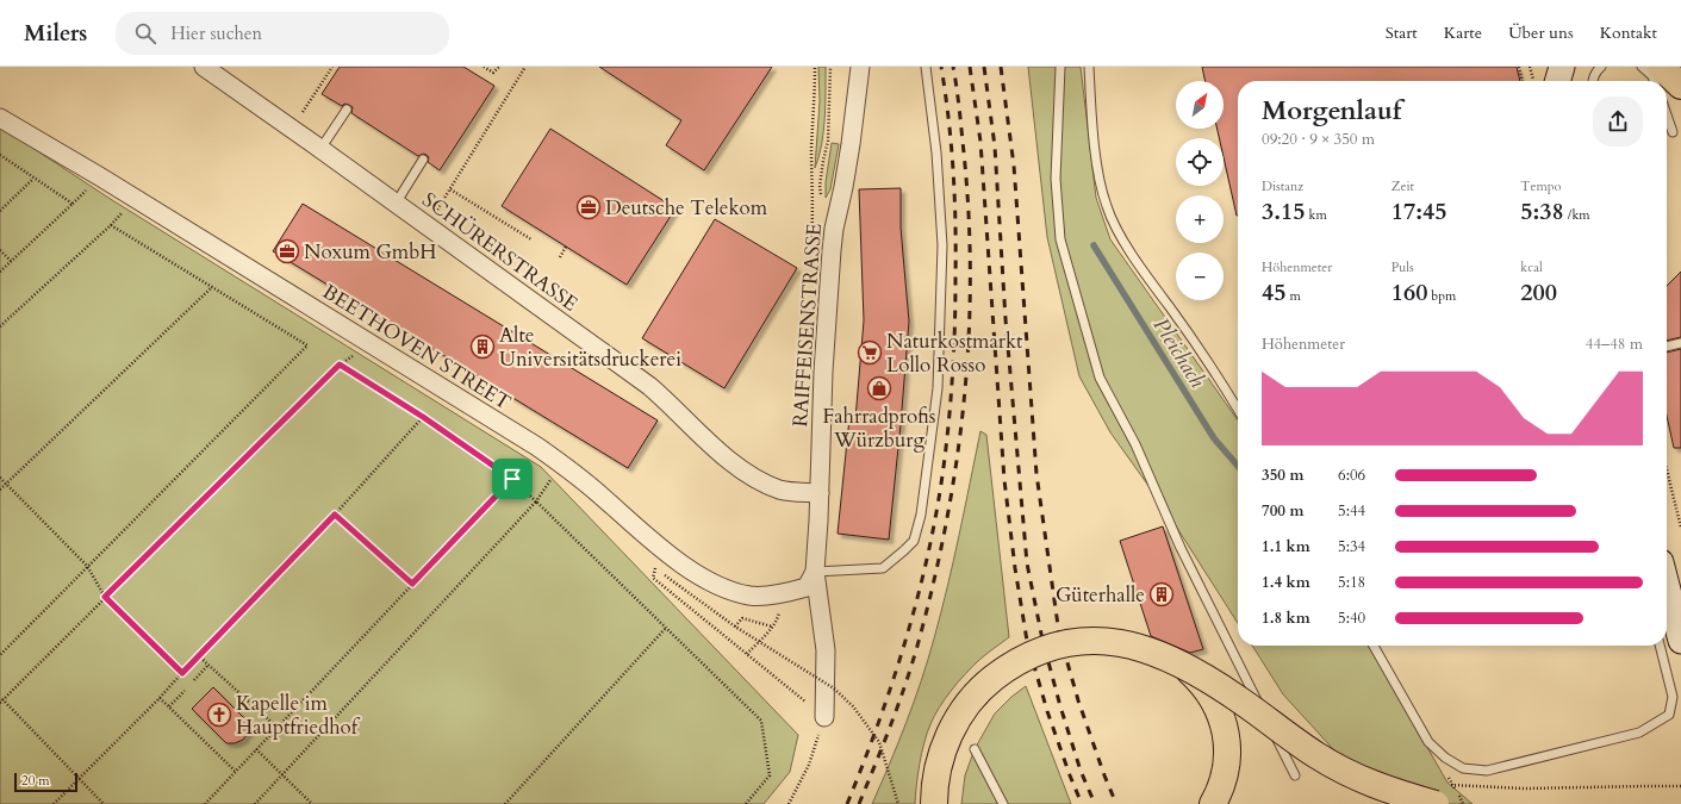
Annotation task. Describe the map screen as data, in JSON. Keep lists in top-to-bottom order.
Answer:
{
  "streets": {
    "street": ["SCHÜRERSTRASSE", "RAIFFEISENSTRASSE", "BEETHOVEN STREET"]
  },
  "crossings": [
    ["SCHÜRERSTRASSE", "RAIFFEISENSTRASSE"],
    ["RAIFFEISENSTRASSE", "BEETHOVEN STREET"]
  ],
  "water": ["Pleichach"],
  "places": {
    "office": ["Deutsche Telekom", "Noxum GmbH"],
    "building": ["Alte Universitätsdruckerei", "Güterhalle"],
    "supermarket": ["Naturkostmarkt Lollo Rosso"],
    "shop": ["Fahrradprofis Würzburg"],
    "church": ["Kapelle im Hauptfriedhof"]
  },
  "scale_bar": "20 m",
  "north": "top right",
  "page": {
    "header": "Milers",
    "search": "Hier suchen",
    "nav": [
      "Start",
      "Karte",
      "Über uns",
      "Kontakt"
    ],
    "map_buttons": ["+", "−"],
    "heading": ["Morgenlauf", "09:20 · 9 × 350 m"],
    "stats": [
      ["Distanz", "3.15 km"],
      ["Zeit", "17:45"],
      ["Tempo", "5:38 /km"],
      ["Höhenmeter", "45 m"],
      ["Puls", "160 bpm"],
      ["kcal", "200"]
    ],
    "chart": ["Höhenmeter", "44–48 m"],
    "list": [
      {
        "name": "350 m",
        "note": "6:06"
      },
      {
        "name": "700 m",
        "note": "5:44"
      },
      {
        "name": "1.1 km",
        "note": "5:34"
      },
      {
        "name": "1.4 km",
        "note": "5:18"
      },
      {
        "name": "1.8 km",
        "note": "5:40"
      }
    ],
    "scale": "20 m"
  }
}
